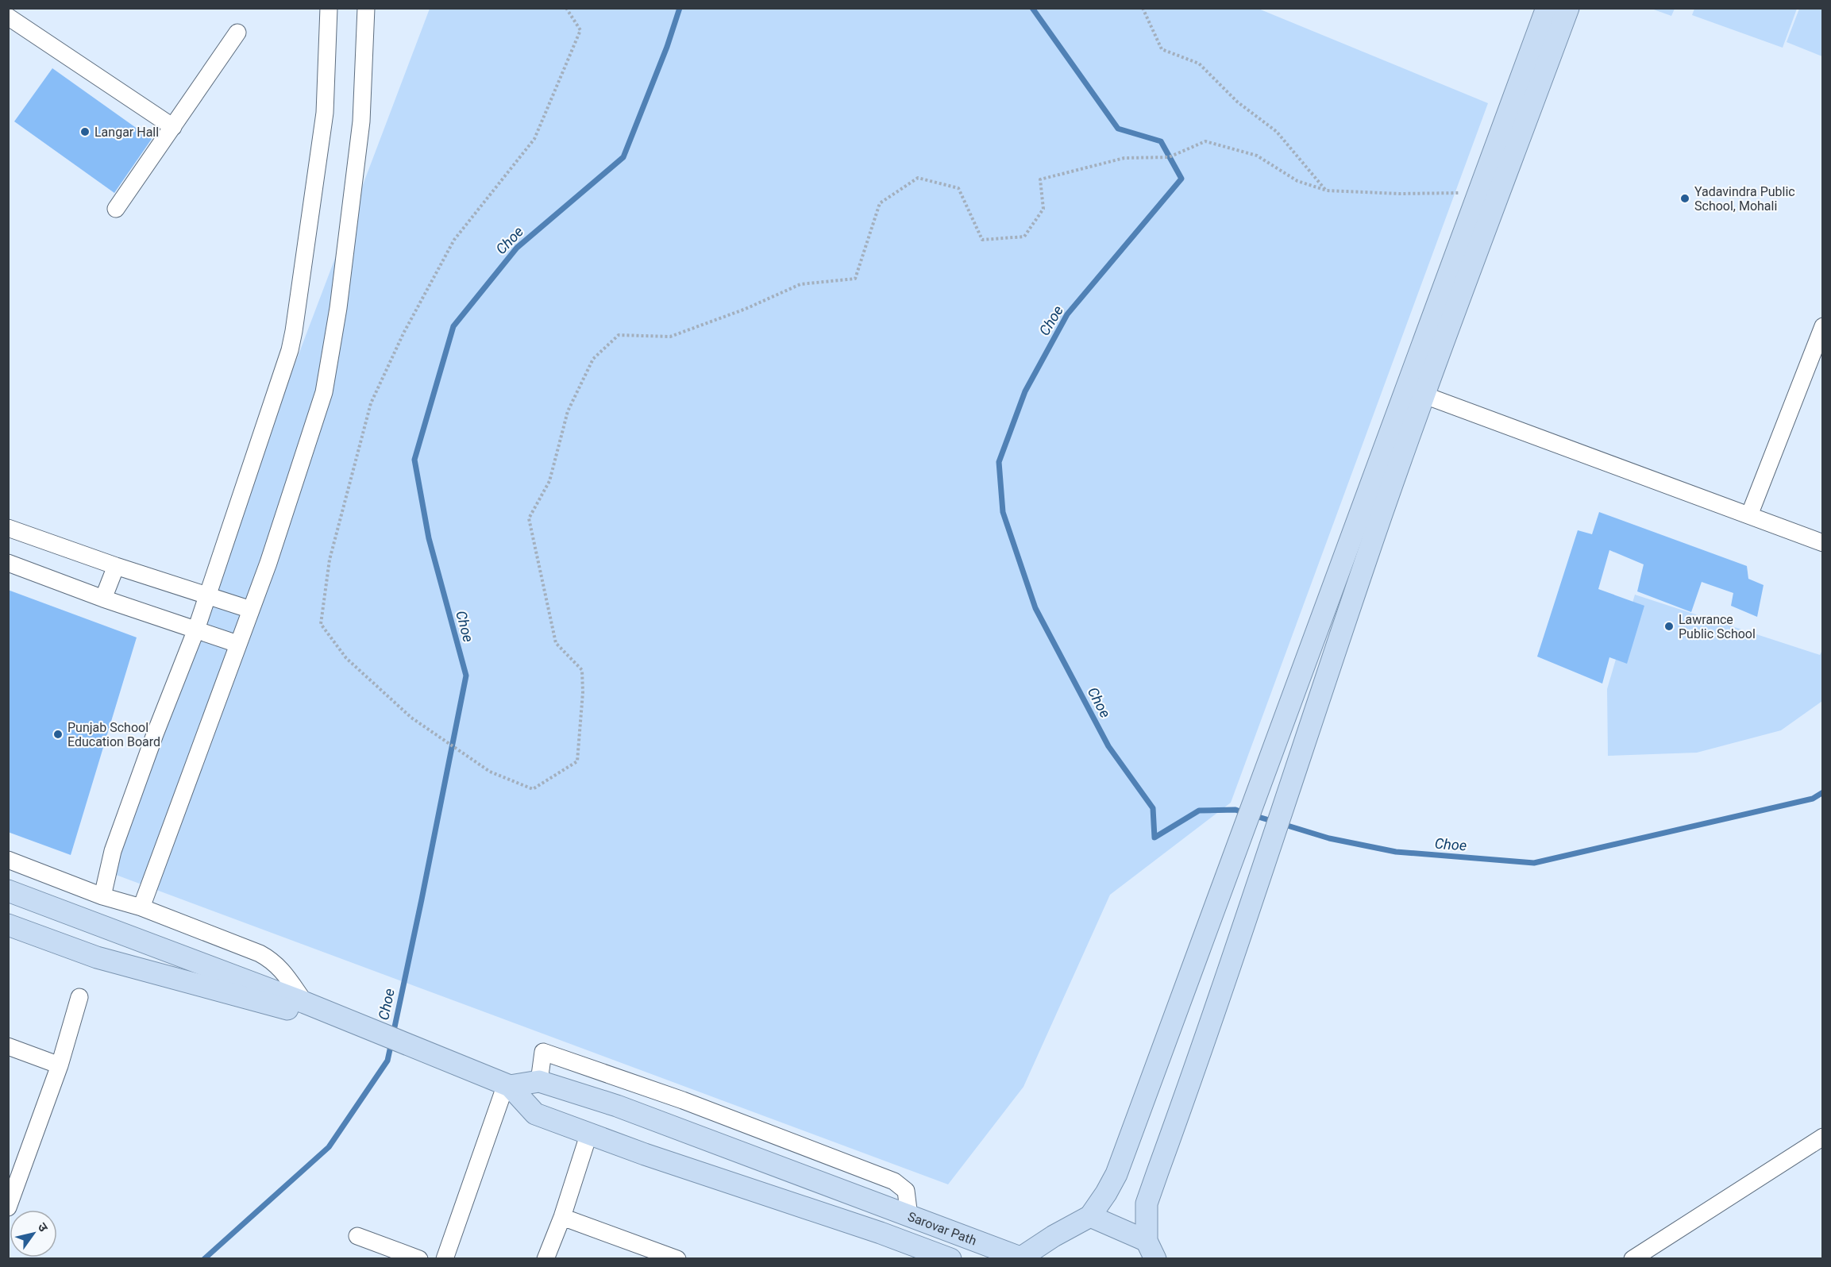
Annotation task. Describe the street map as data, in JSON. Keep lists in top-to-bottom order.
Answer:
{
  "streets": {
    "main road": ["Sarovar Path"]
  },
  "water": ["Choe"],
  "places": [
    "Langar Hall",
    "Yadavindra Public School, Mohali",
    "Lawrance Public School",
    "Punjab School Education Board"
  ],
  "north": "top right"
}
